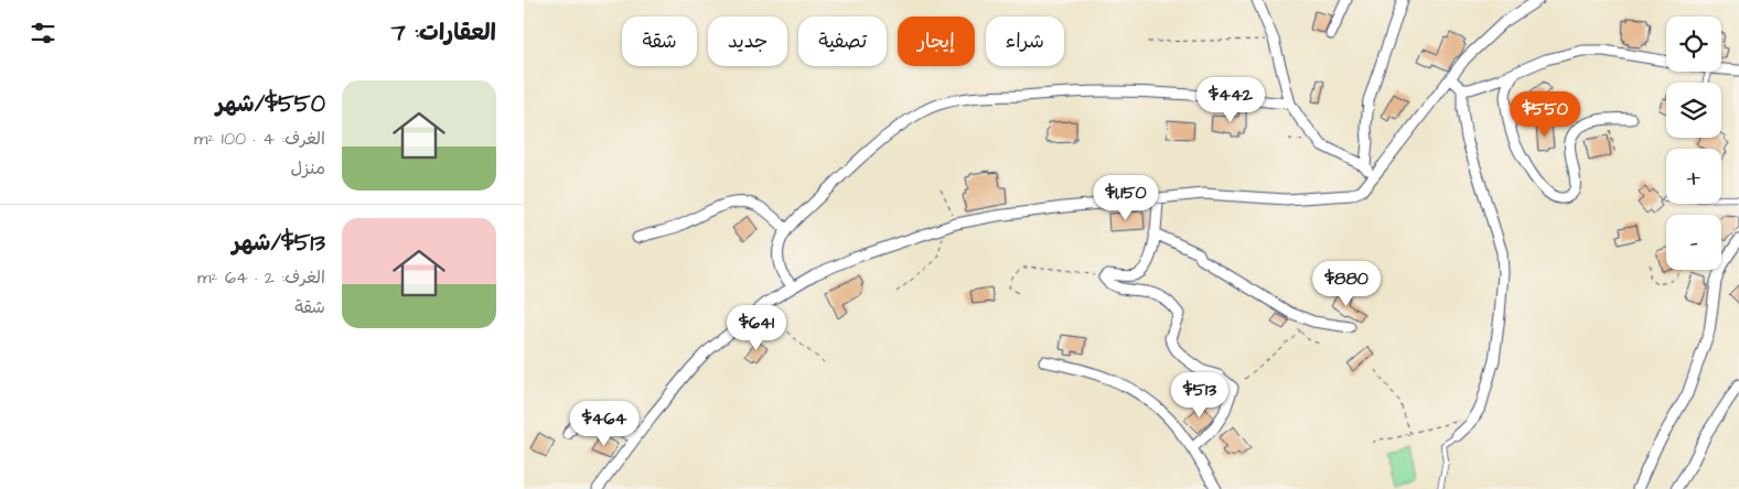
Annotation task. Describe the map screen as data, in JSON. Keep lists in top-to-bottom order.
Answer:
{
  "page": {
    "heading": "العقارات: 7",
    "map_buttons": ["+", "−"],
    "chip": [
      "شراء",
      "إيجار",
      "تصفية",
      "جديد",
      "شقة"
    ],
    "list": [
      {
        "name": "$550/شهر",
        "note": "الغرف: 4 · 100 m² · منزل"
      },
      {
        "name": "$513/شهر",
        "note": "الغرف: 2 · 64 m² · شقة"
      }
    ],
    "price": [
      "$442",
      "$550",
      "$1,150",
      "$880",
      "$641",
      "$513",
      "$464"
    ]
  }
}
